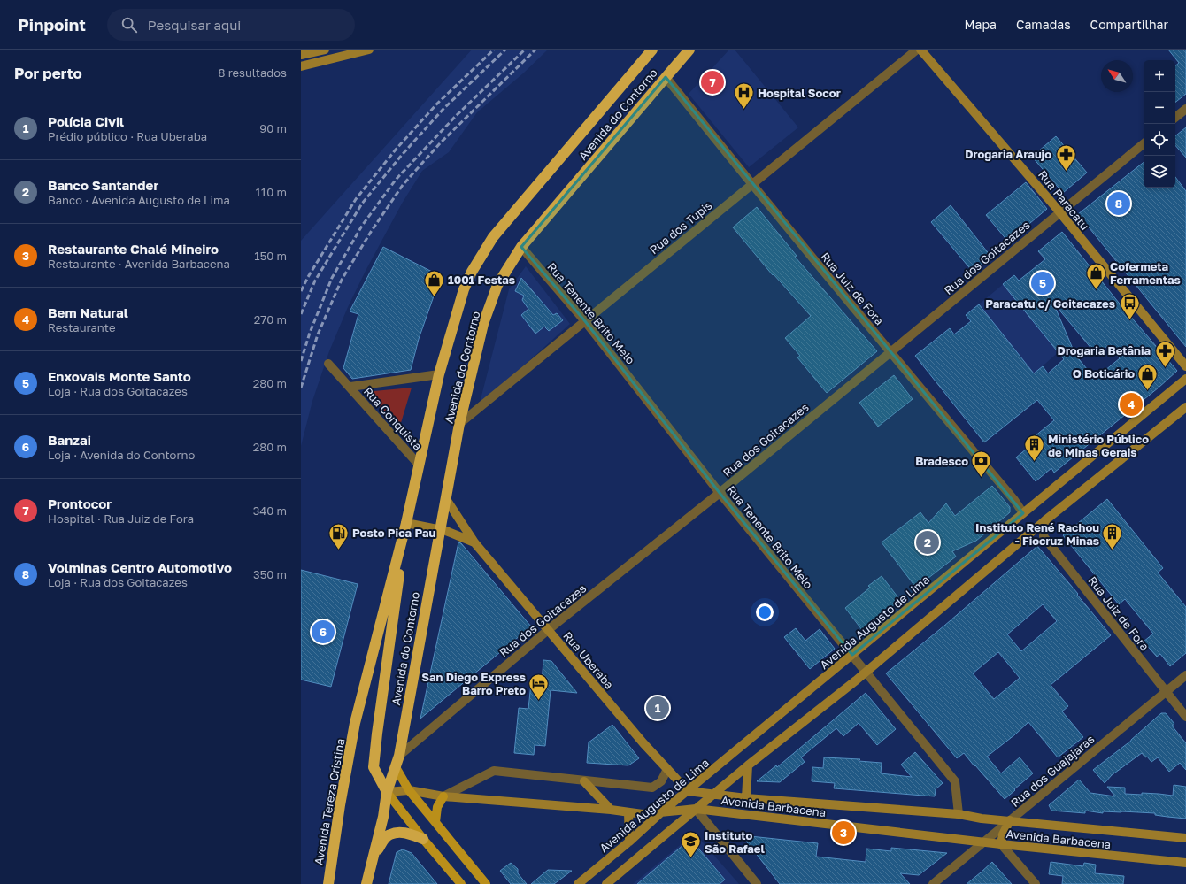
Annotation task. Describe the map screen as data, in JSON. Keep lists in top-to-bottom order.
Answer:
{
  "streets": {
    "highway": ["Avenida do Contorno", "Avenida Tereza Cristina"],
    "main road": [
      "Rua Paracatu",
      "Avenida Augusto de Lima",
      "Rua Uberaba",
      "Avenida Barbacena"
    ],
    "street": [
      "Rua dos Tupis",
      "Rua dos Goitacazes",
      "Rua Juiz de Fora",
      "Rua Tenente Brito Melo",
      "Rua Conquista",
      "Rua dos Guajajaras"
    ]
  },
  "crossings": [
    ["Avenida do Contorno", "Rua dos Tupis"],
    ["Avenida do Contorno", "Rua dos Goitacazes"],
    ["Avenida do Contorno", "Rua Juiz de Fora"],
    ["Avenida do Contorno", "Rua Tenente Brito Melo"],
    ["Avenida do Contorno", "Rua Conquista"],
    ["Avenida do Contorno", "Rua Uberaba"],
    ["Avenida do Contorno", "Avenida Tereza Cristina"],
    ["Rua Paracatu", "Rua dos Goitacazes"],
    ["Rua dos Tupis", "Rua Juiz de Fora"],
    ["Rua dos Tupis", "Rua Tenente Brito Melo"],
    ["Rua dos Goitacazes", "Rua Juiz de Fora"],
    ["Rua dos Goitacazes", "Rua Tenente Brito Melo"],
    ["Rua dos Goitacazes", "Rua Uberaba"],
    ["Rua Juiz de Fora", "Avenida Augusto de Lima"],
    ["Rua Juiz de Fora", "Rua dos Guajajaras"],
    ["Rua Tenente Brito Melo", "Avenida Augusto de Lima"],
    ["Rua Tenente Brito Melo", "Avenida Barbacena"],
    ["Avenida Augusto de Lima", "Rua Uberaba"],
    ["Avenida Augusto de Lima", "Avenida Barbacena"],
    ["Rua Uberaba", "Avenida Barbacena"],
    ["Rua dos Guajajaras", "Avenida Barbacena"]
  ],
  "places": {
    "hospital": ["Hospital Socor"],
    "pharmacy": ["Drogaria Araujo", "Drogaria Betânia"],
    "shop": ["Cofermeta Ferramentas", "1001 Festas", "O Boticário"],
    "bus stop": ["Paracatu c/ Goitacazes"],
    "building": ["Ministério Público de Minas Gerais", "Instituto René Rachou - Fiocruz Minas"],
    "bank": ["Bradesco"],
    "fuel station": ["Posto Pica Pau"],
    "hotel": ["San Diego Express Barro Preto"],
    "school or university": ["Instituto São Rafael"]
  },
  "north": "top left",
  "page": {
    "header": "Pinpoint",
    "search": "Pesquisar aqui",
    "nav": ["Mapa", "Camadas", "Compartilhar"],
    "heading": ["Por perto", "8 resultados"],
    "map_buttons": ["+", "−"],
    "pins": [
      "7",
      "8",
      "5",
      "4",
      "2",
      "6",
      "1",
      "3"
    ],
    "list": [
      {
        "mark": "1",
        "name": "Polícia Civil",
        "note": "Prédio público · Rua Uberaba",
        "value": "90 m"
      },
      {
        "mark": "2",
        "name": "Banco Santander",
        "note": "Banco · Avenida Augusto de Lima",
        "value": "110 m"
      },
      {
        "mark": "3",
        "name": "Restaurante Chalé Mineiro",
        "note": "Restaurante · Avenida Barbacena",
        "value": "150 m"
      },
      {
        "mark": "4",
        "name": "Bem Natural",
        "note": "Restaurante",
        "value": "270 m"
      },
      {
        "mark": "5",
        "name": "Enxovais Monte Santo",
        "note": "Loja · Rua dos Goitacazes",
        "value": "280 m"
      },
      {
        "mark": "6",
        "name": "Banzai",
        "note": "Loja · Avenida do Contorno",
        "value": "280 m"
      },
      {
        "mark": "7",
        "name": "Prontocor",
        "note": "Hospital · Rua Juiz de Fora",
        "value": "340 m"
      },
      {
        "mark": "8",
        "name": "Volminas Centro Automotivo",
        "note": "Loja · Rua dos Goitacazes",
        "value": "350 m"
      }
    ]
  }
}
